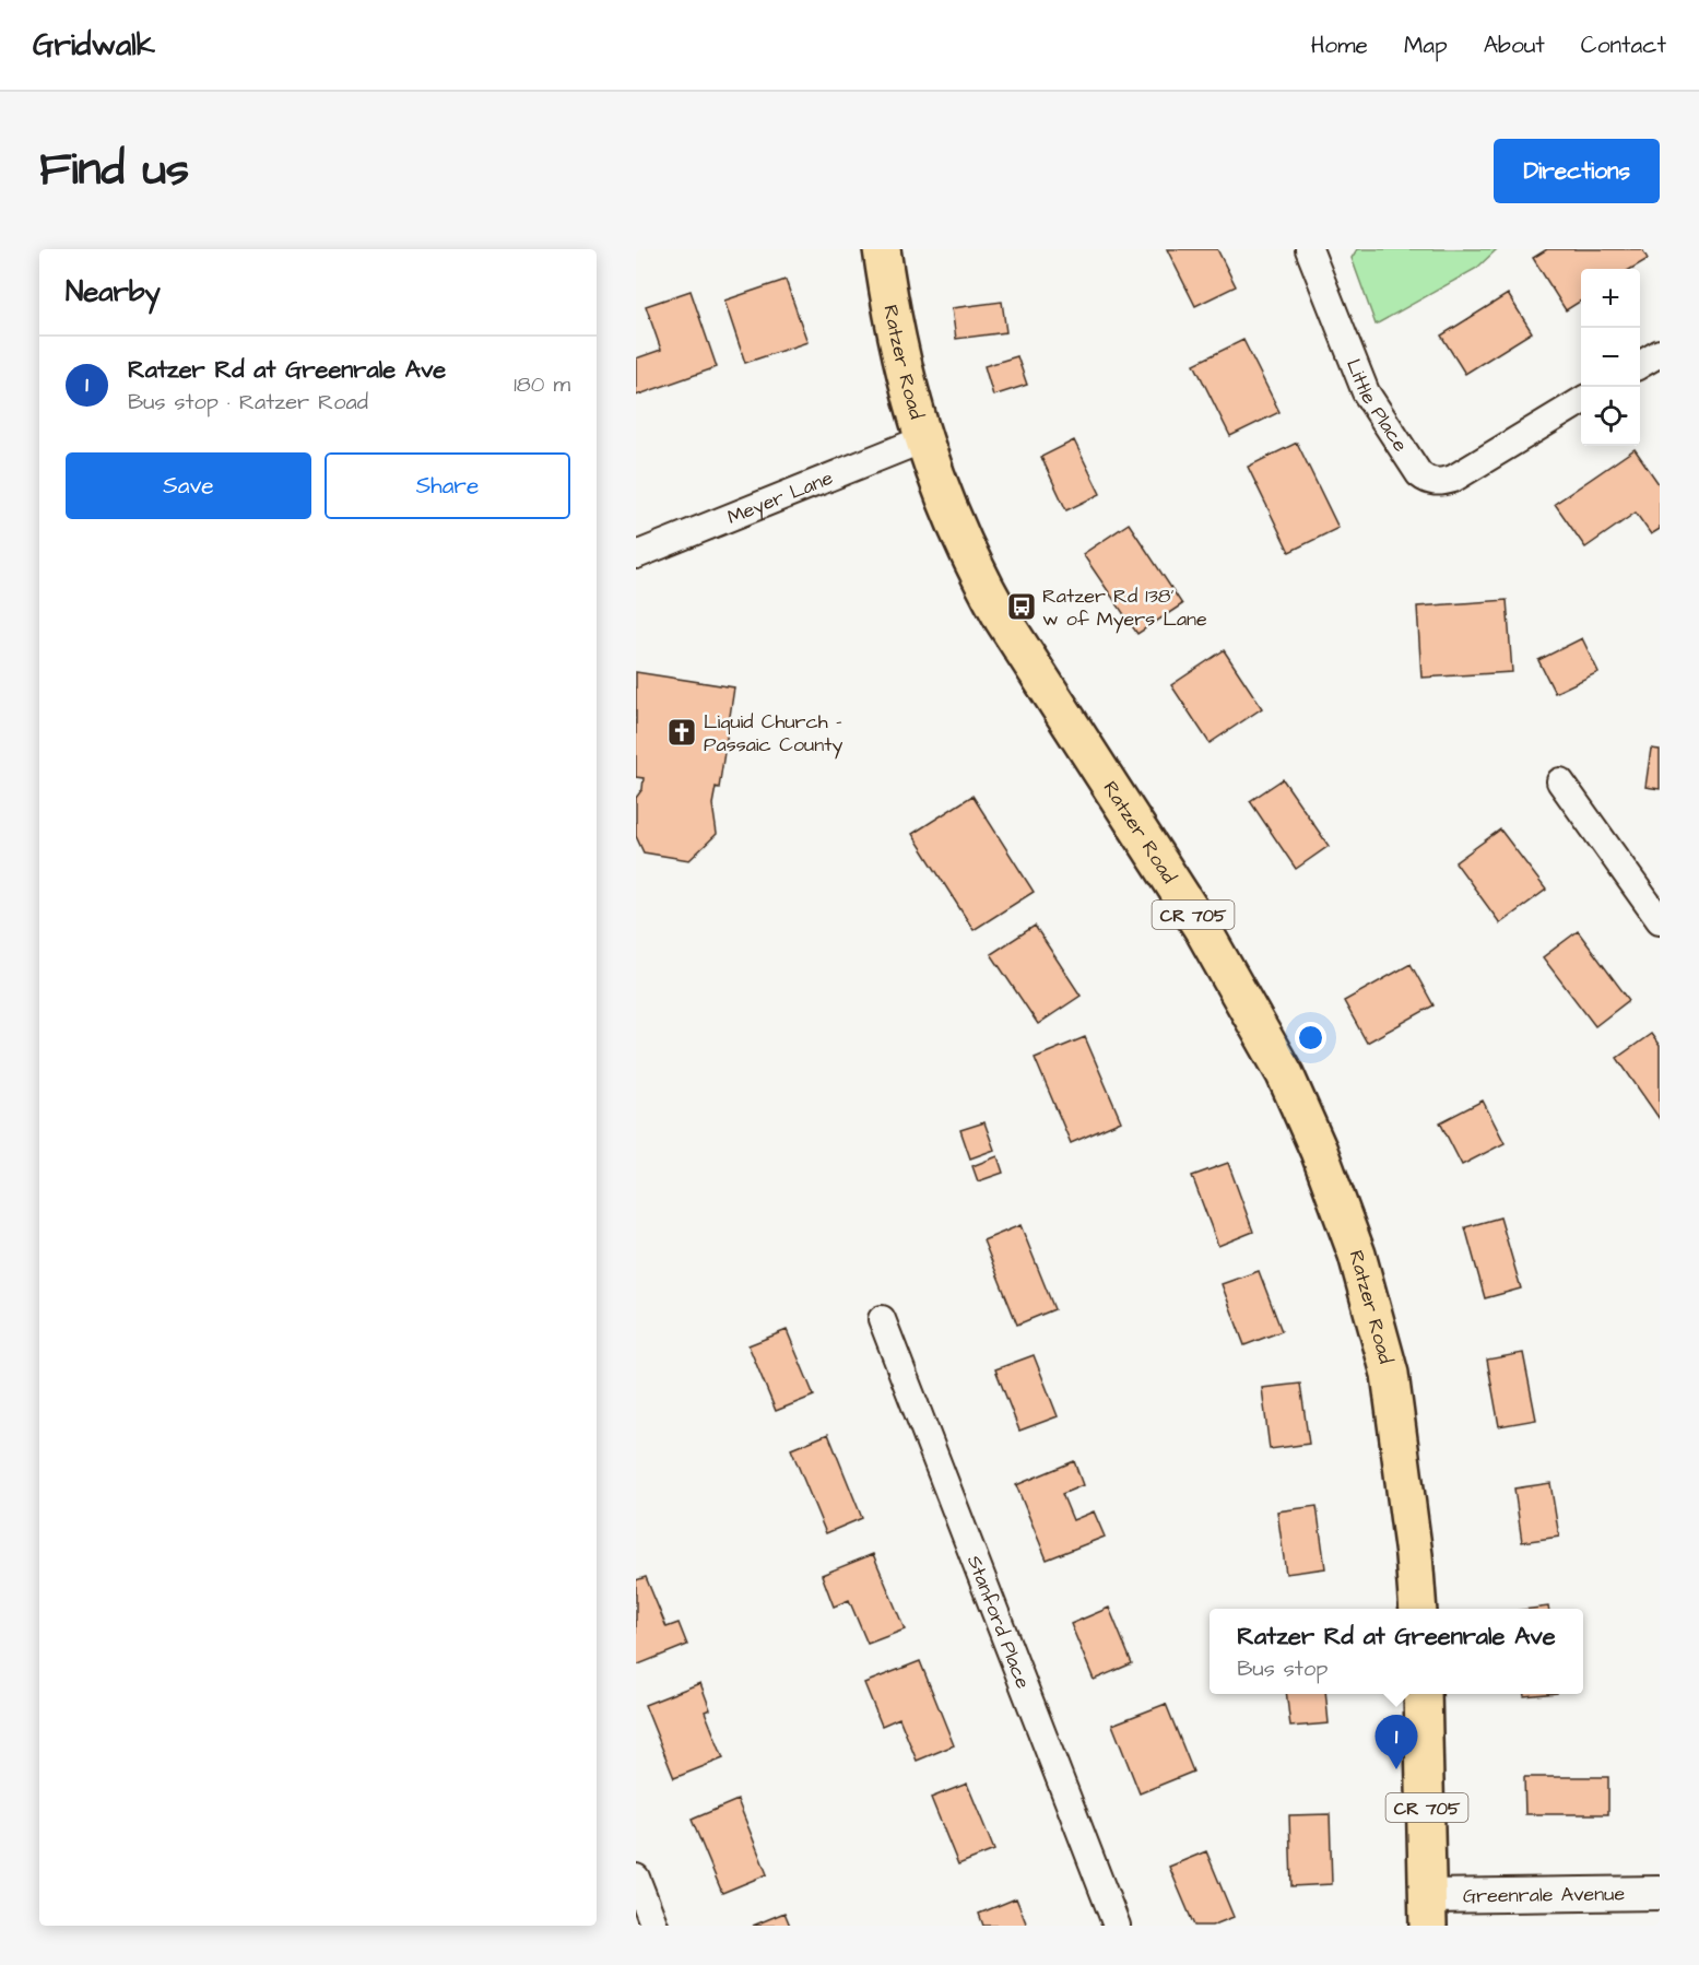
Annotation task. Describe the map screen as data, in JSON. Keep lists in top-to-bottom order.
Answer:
{
  "streets": {
    "main road": ["Ratzer Road", "CR 705"],
    "street": [
      "Little Place",
      "Meyer Lane",
      "Stanford Place",
      "Greenrale Avenue"
    ]
  },
  "crossings": [
    ["Ratzer Road", "Meyer Lane"],
    ["CR 705", "Greenrale Avenue"]
  ],
  "places": {
    "bus stop": ["Ratzer Rd 138' w of Myers Lane"],
    "church": ["Liquid Church - Passaic County"]
  },
  "page": {
    "header": "Gridwalk",
    "nav": [
      "Home",
      "Map",
      "About",
      "Contact"
    ],
    "title": "Find us",
    "buttons": [
      "Directions",
      ["Save", "Share"]
    ],
    "heading": "Nearby",
    "map_buttons": ["+", "−"],
    "list": [
      {
        "mark": "1",
        "name": "Ratzer Rd at Greenrale Ave",
        "note": "Bus stop · Ratzer Road",
        "value": "180 m"
      }
    ],
    "popup": ["Ratzer Rd at Greenrale Ave", "Bus stop"],
    "pins": "1"
  }
}
